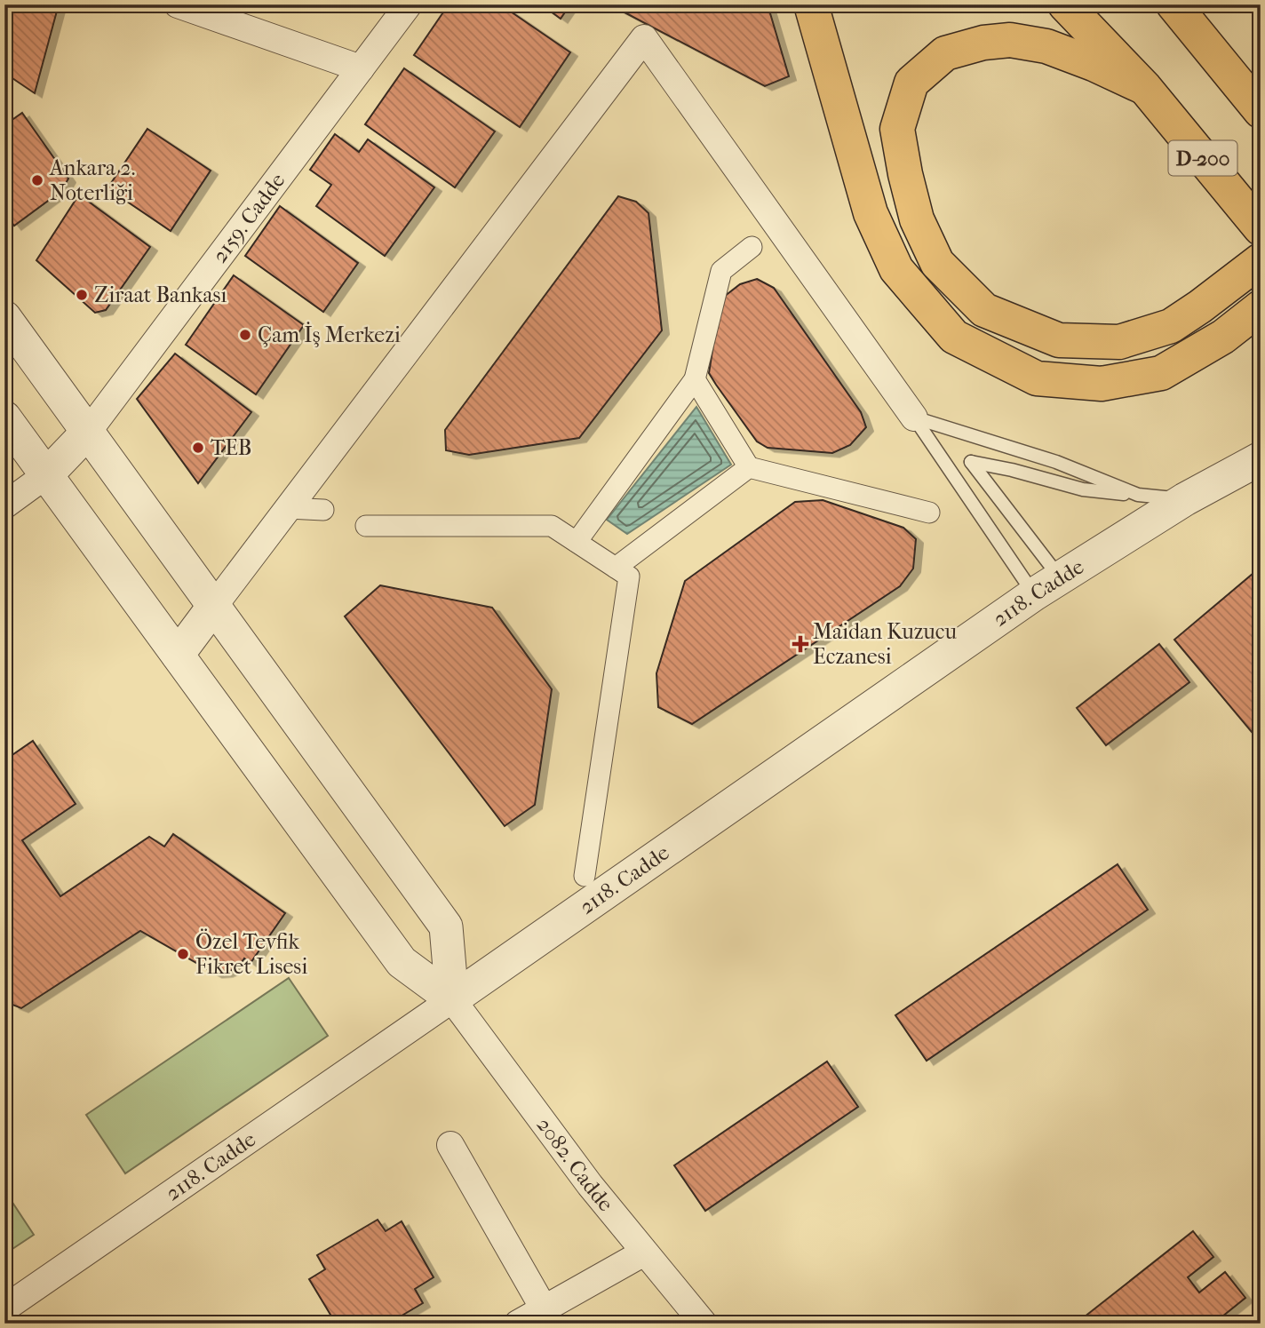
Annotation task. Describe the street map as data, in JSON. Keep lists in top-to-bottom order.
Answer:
{
  "streets": {
    "main road": ["D-200"],
    "street": ["2159. Cadde", "2118. Cadde", "2082. Cadde"]
  },
  "crossings": [
    ["2118. Cadde", "2082. Cadde"]
  ],
  "places": {
    "other": [
      "Ankara 2. Noterliği",
      "Ziraat Bankası",
      "Çam İş Merkezi",
      "TEB",
      "Özel Tevfik Fikret Lisesi"
    ],
    "health": ["Maidan Kuzucu Eczanesi"]
  }
}
